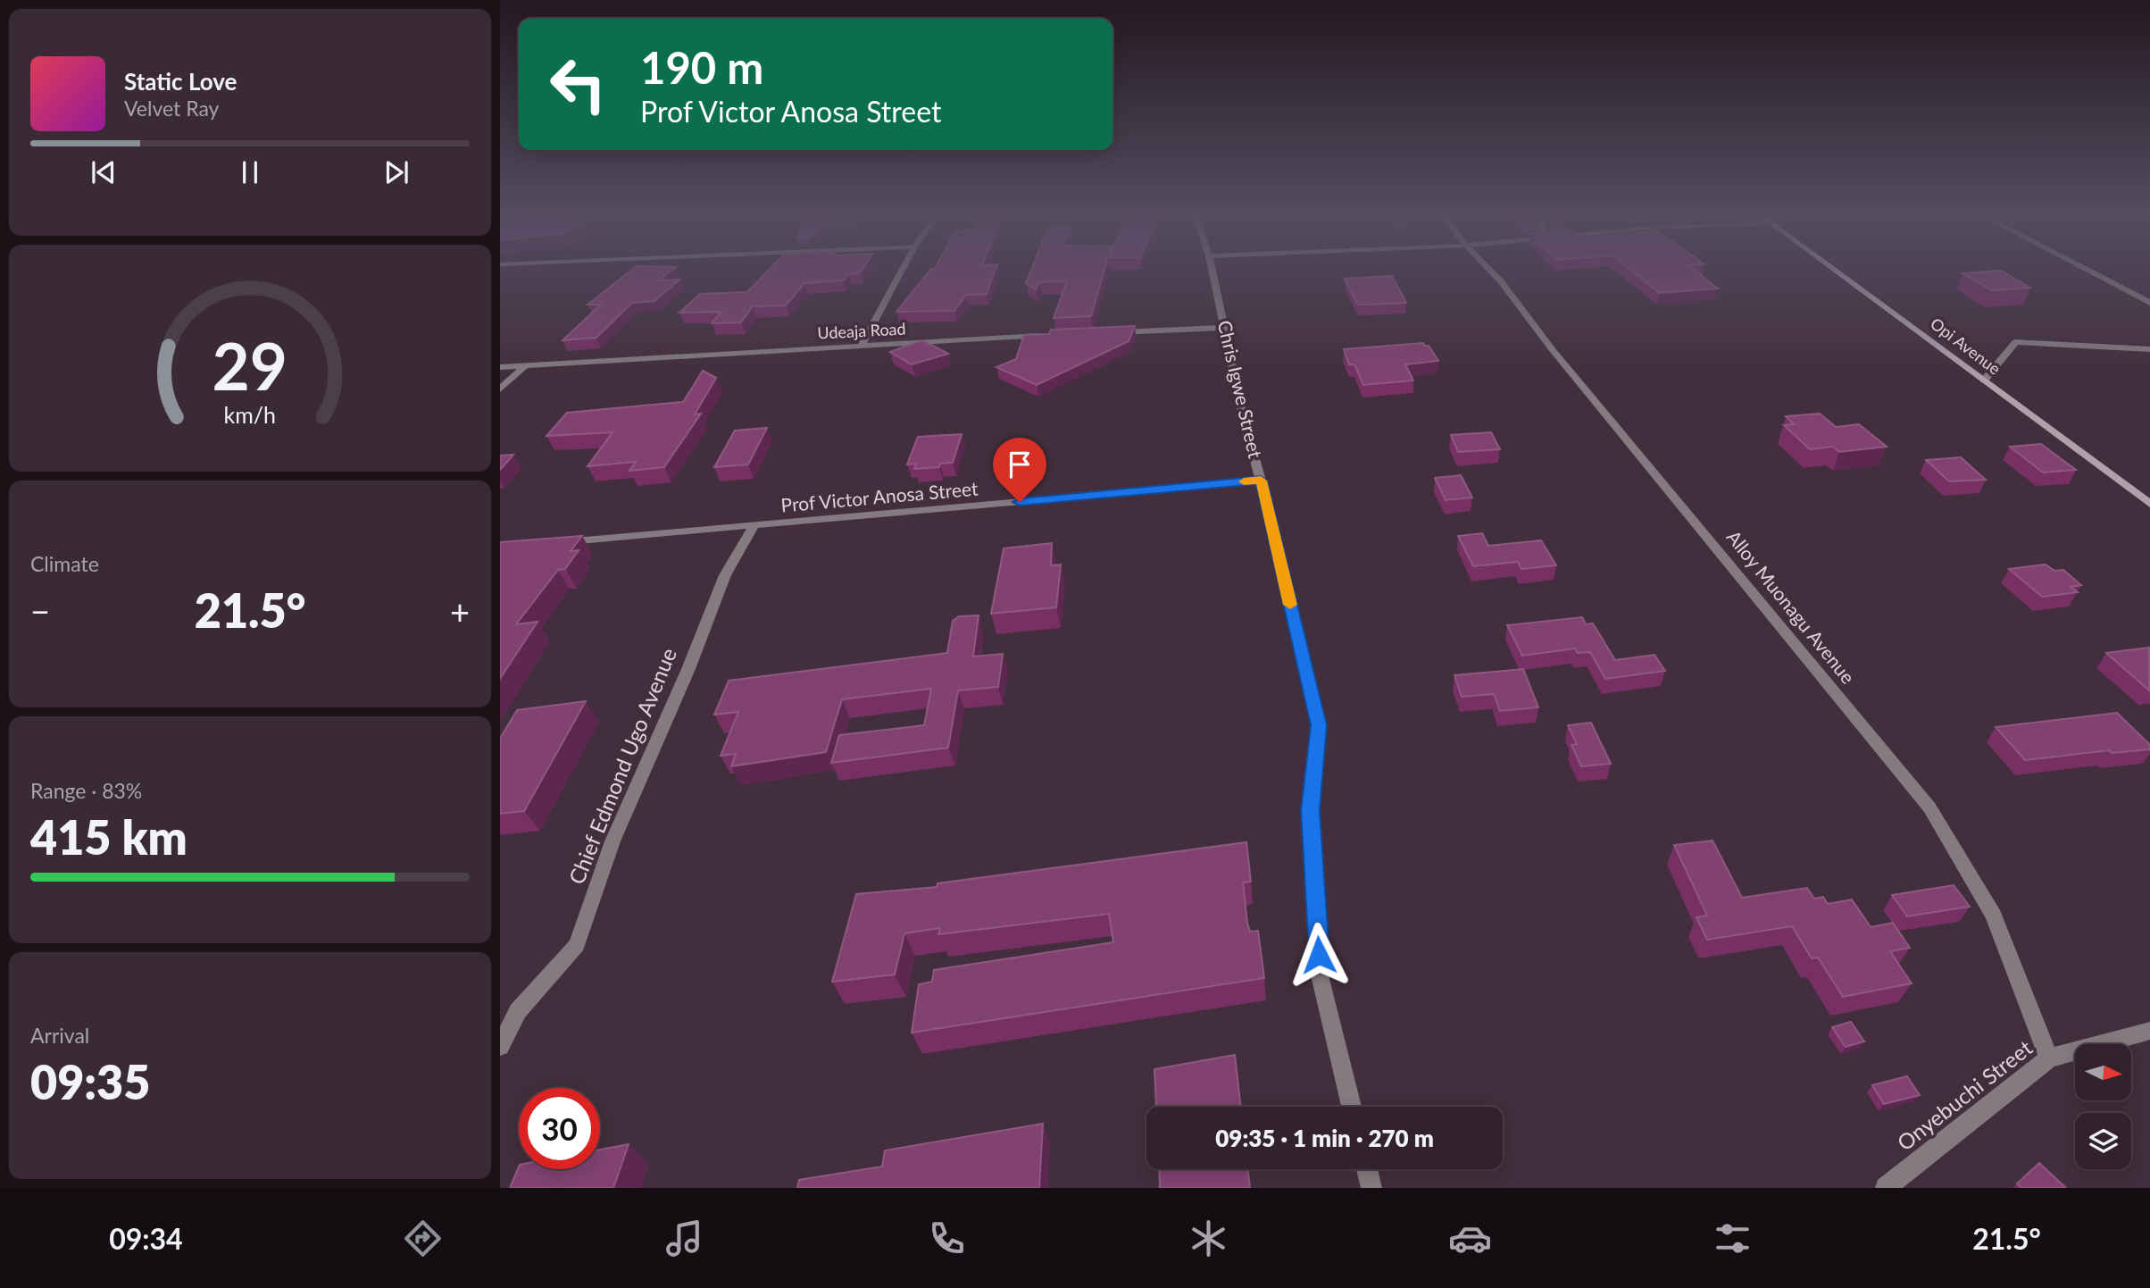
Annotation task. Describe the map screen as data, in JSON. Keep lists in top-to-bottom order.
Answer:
{
  "streets": {
    "street": [
      "Udeaja Road",
      "Opi Avenue",
      "Chris Igwe Street",
      "Prof Victor Anosa Street",
      "Alloy Muonagu Avenue",
      "Chief Edmond Ugo Avenue",
      "Onyebuchi Street"
    ]
  },
  "crossings": [
    ["Chris Igwe Street", "Prof Victor Anosa Street"],
    ["Prof Victor Anosa Street", "Chief Edmond Ugo Avenue"],
    ["Alloy Muonagu Avenue", "Onyebuchi Street"]
  ],
  "north": "right",
  "page": {
    "turn": ["190 m", "Prof Victor Anosa Street"],
    "song": ["Static Love", "Velvet Ray"],
    "tile": [
      "Climate",
      ["Range · 83%", "415 km"],
      ["Arrival", "09:35"]
    ],
    "heat": ["−", "21.5°", "+"],
    "limit": "30",
    "trip": "09:35 · 1 min · 270 m",
    "tabs": ["09:34", "21.5°"],
    "gauge": ["29", "km/h"]
  }
}
